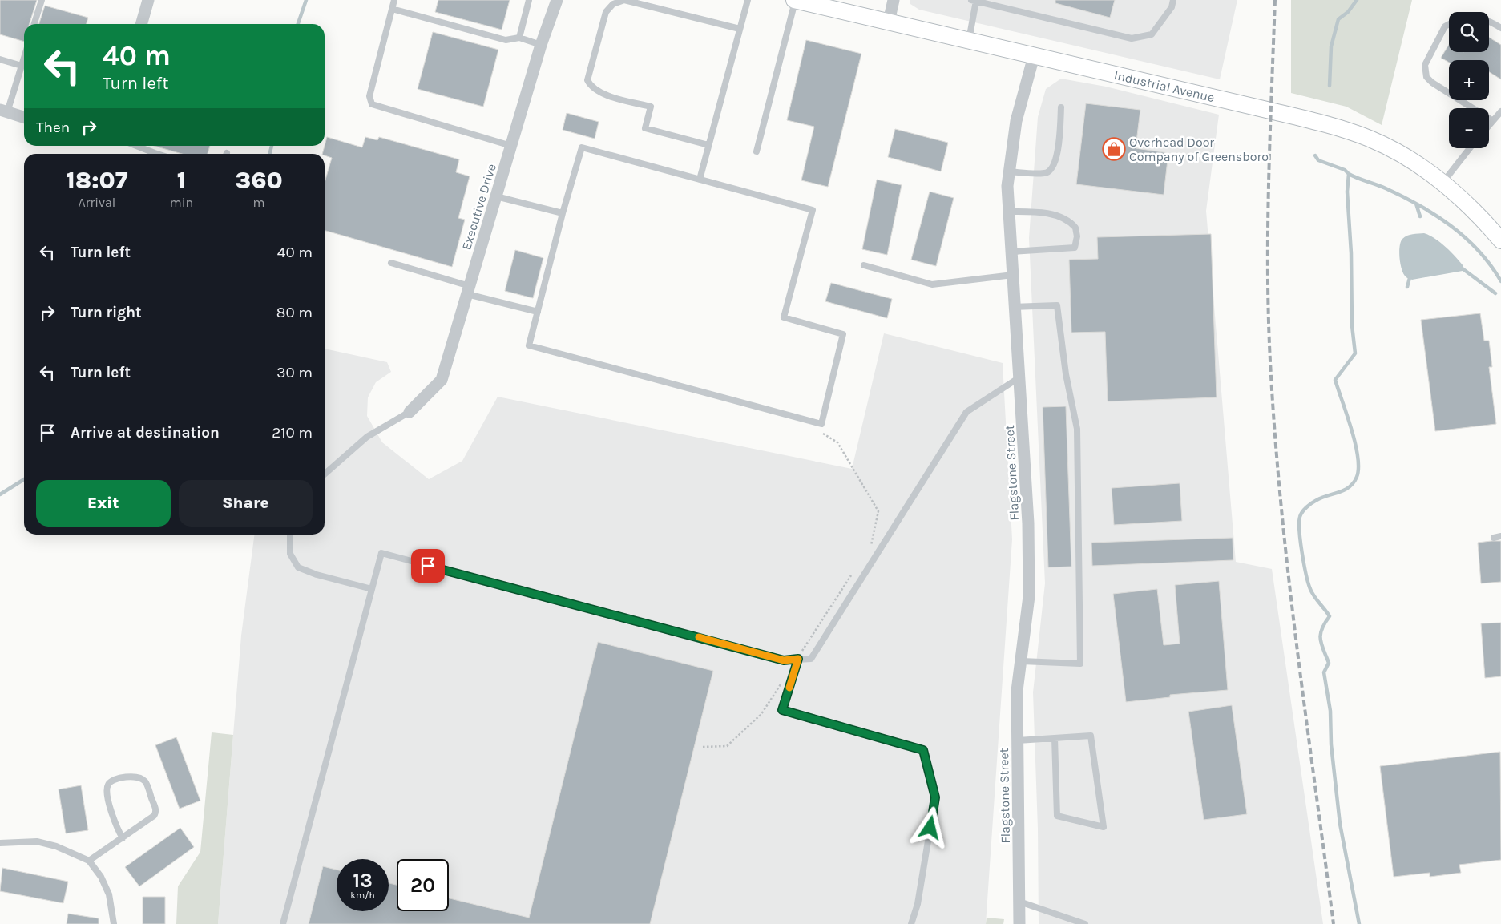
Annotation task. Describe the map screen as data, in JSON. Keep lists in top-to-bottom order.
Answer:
{
  "streets": {
    "main road": ["Industrial Avenue"],
    "street": ["Executive Drive", "Flagstone Street"]
  },
  "crossings": [
    ["Industrial Avenue", "Flagstone Street"]
  ],
  "places": {
    "shop": ["Overhead Door Company of Greensboro"]
  },
  "page": {
    "map_buttons": ["+", "−"],
    "turn": ["40 m", "Turn left"],
    "then": "Then",
    "eta": [
      "18:07",
      "Arrival",
      "1",
      "min",
      "360",
      "m"
    ],
    "list": [
      {
        "name": "Turn left",
        "value": "40 m"
      },
      {
        "name": "Turn right",
        "value": "80 m"
      },
      {
        "name": "Turn left",
        "value": "30 m"
      },
      {
        "name": "Arrive at destination",
        "value": "210 m"
      }
    ],
    "buttons": ["Exit", "Share"],
    "speed": "13 km/h",
    "limit": "20"
  }
}
